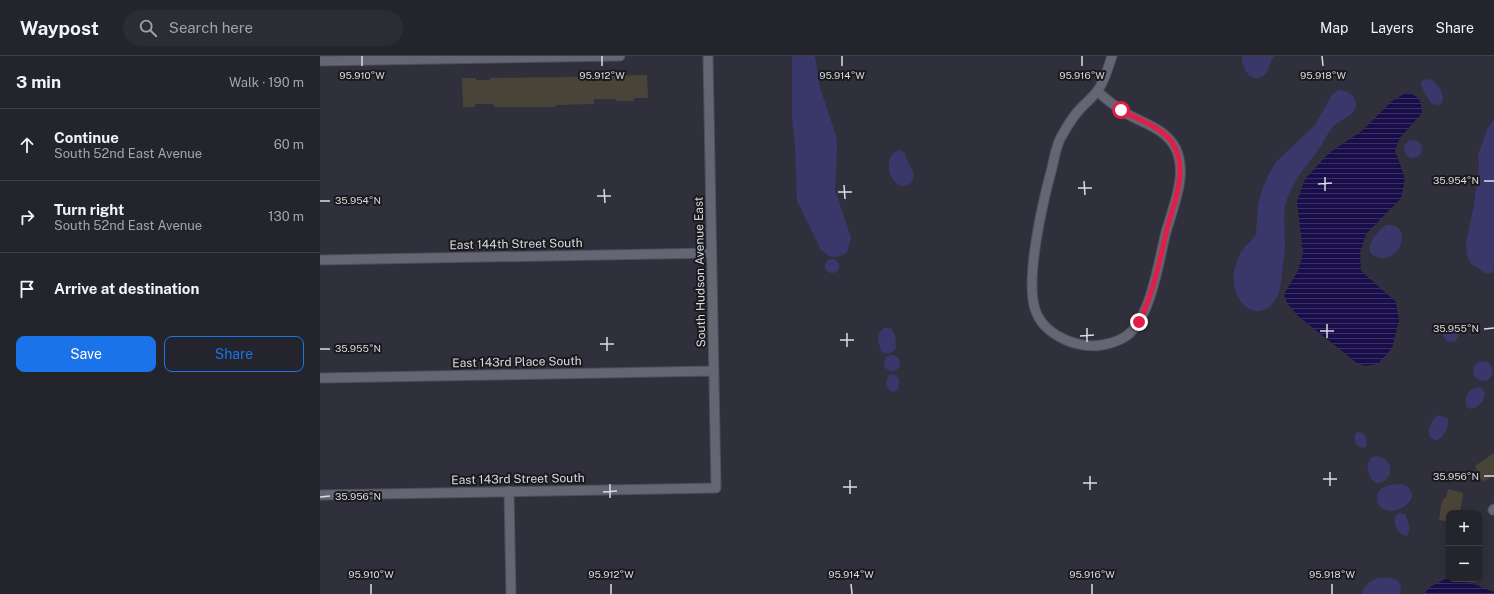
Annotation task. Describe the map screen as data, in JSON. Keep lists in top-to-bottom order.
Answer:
{
  "streets": {
    "street": [
      "East 144th Street South",
      "South Hudson Avenue East",
      "East 143rd Place South",
      "East 143rd Street South"
    ]
  },
  "crossings": [
    ["East 144th Street South", "South Hudson Avenue East"],
    ["South Hudson Avenue East", "East 143rd Place South"],
    ["South Hudson Avenue East", "East 143rd Street South"]
  ],
  "page": {
    "header": "Waypost",
    "search": "Search here",
    "nav": ["Map", "Layers", "Share"],
    "heading": ["3 min", "Walk · 190 m"],
    "list": [
      ["Continue", "South 52nd East Avenue", "60 m"],
      ["Turn right", "South 52nd East Avenue", "130 m"],
      "Arrive at destination"
    ],
    "buttons": ["Save", "Share"],
    "map_buttons": ["+", "−"]
  },
  "coordinates": [
    "95.910°W",
    "95.912°W",
    "95.914°W",
    "95.916°W",
    "95.918°W",
    "35.954°N",
    "35.955°N",
    "35.956°N"
  ]
}
